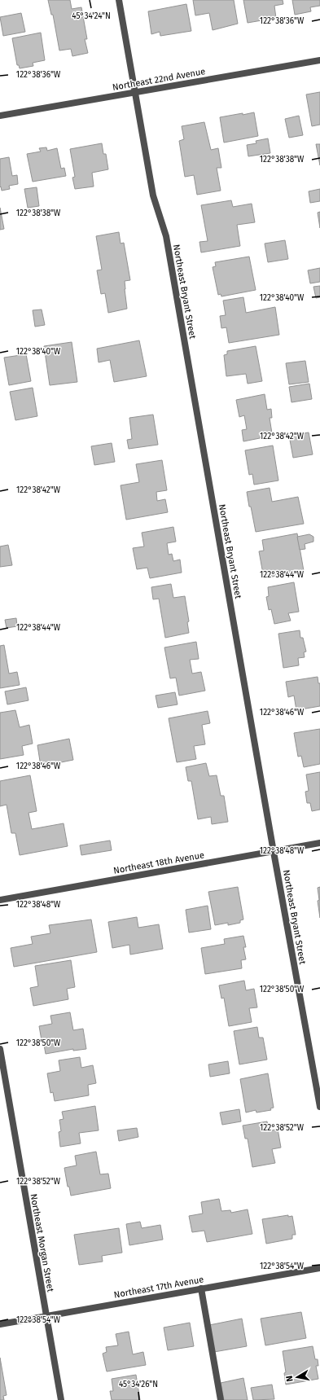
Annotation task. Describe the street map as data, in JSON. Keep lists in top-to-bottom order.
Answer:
{
  "streets": {
    "street": [
      "Northeast 22nd Avenue",
      "Northeast Bryant Street",
      "Northeast 18th Avenue",
      "Northeast Morgan Street",
      "Northeast 17th Avenue"
    ]
  },
  "crossings": [
    ["Northeast 22nd Avenue", "Northeast Bryant Street"],
    ["Northeast Bryant Street", "Northeast 18th Avenue"],
    ["Northeast Morgan Street", "Northeast 17th Avenue"]
  ],
  "north": "left",
  "coordinates": [
    "45°34'24\"N",
    "122°38'36\"W",
    "122°38'38\"W",
    "122°38'40\"W",
    "122°38'42\"W",
    "122°38'44\"W",
    "122°38'46\"W",
    "122°38'48\"W",
    "122°38'50\"W",
    "122°38'52\"W",
    "122°38'54\"W",
    "45°34'26\"N"
  ]
}
